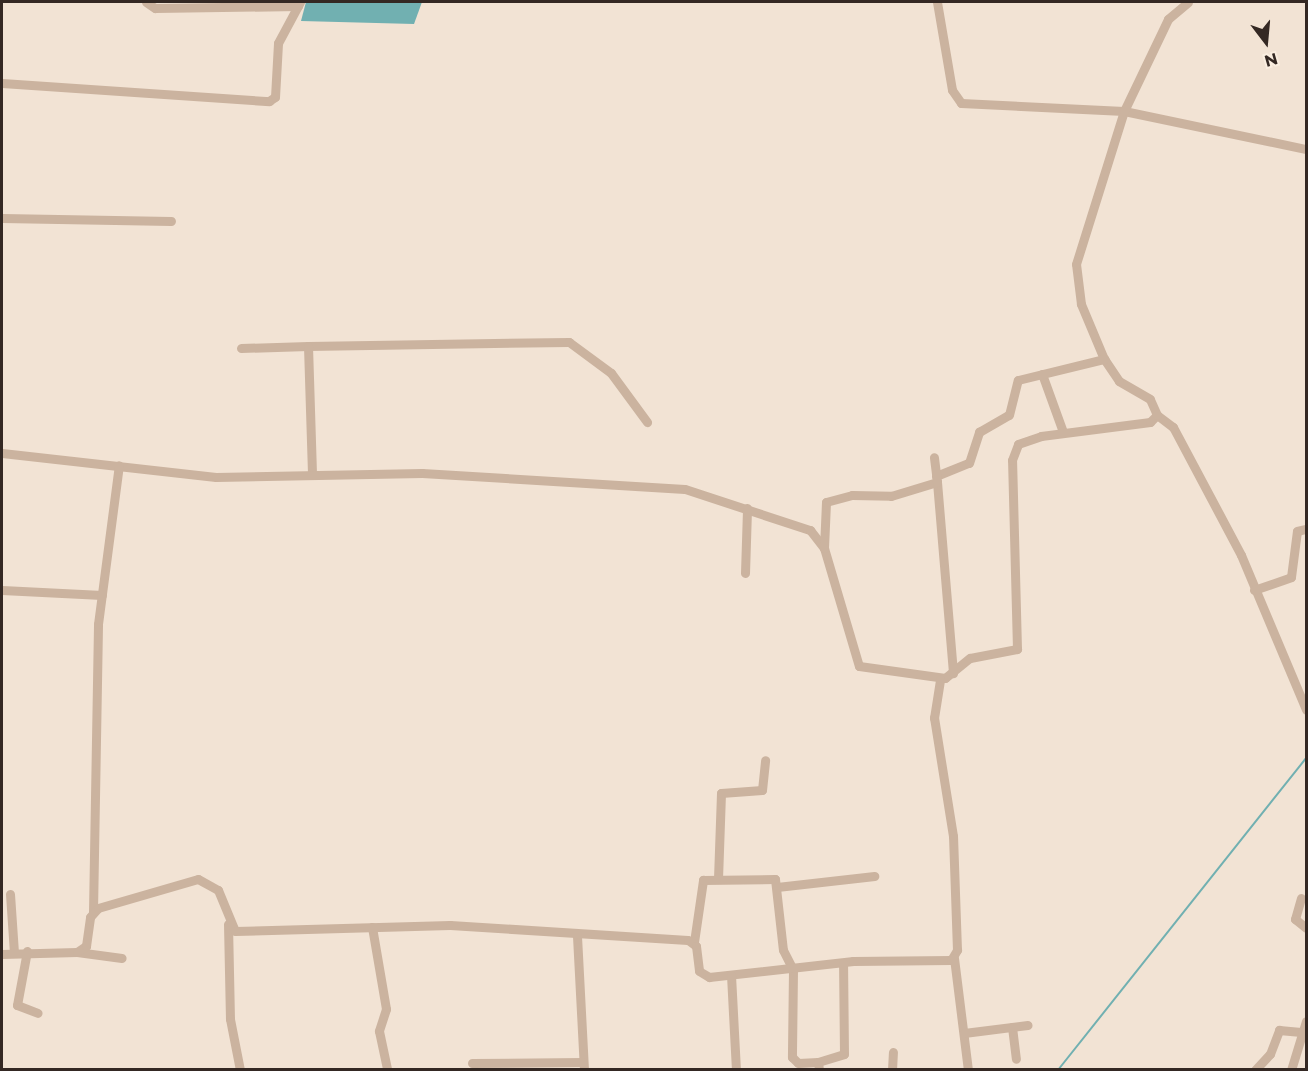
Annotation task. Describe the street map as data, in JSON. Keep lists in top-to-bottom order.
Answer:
{
  "north": "bottom"
}
